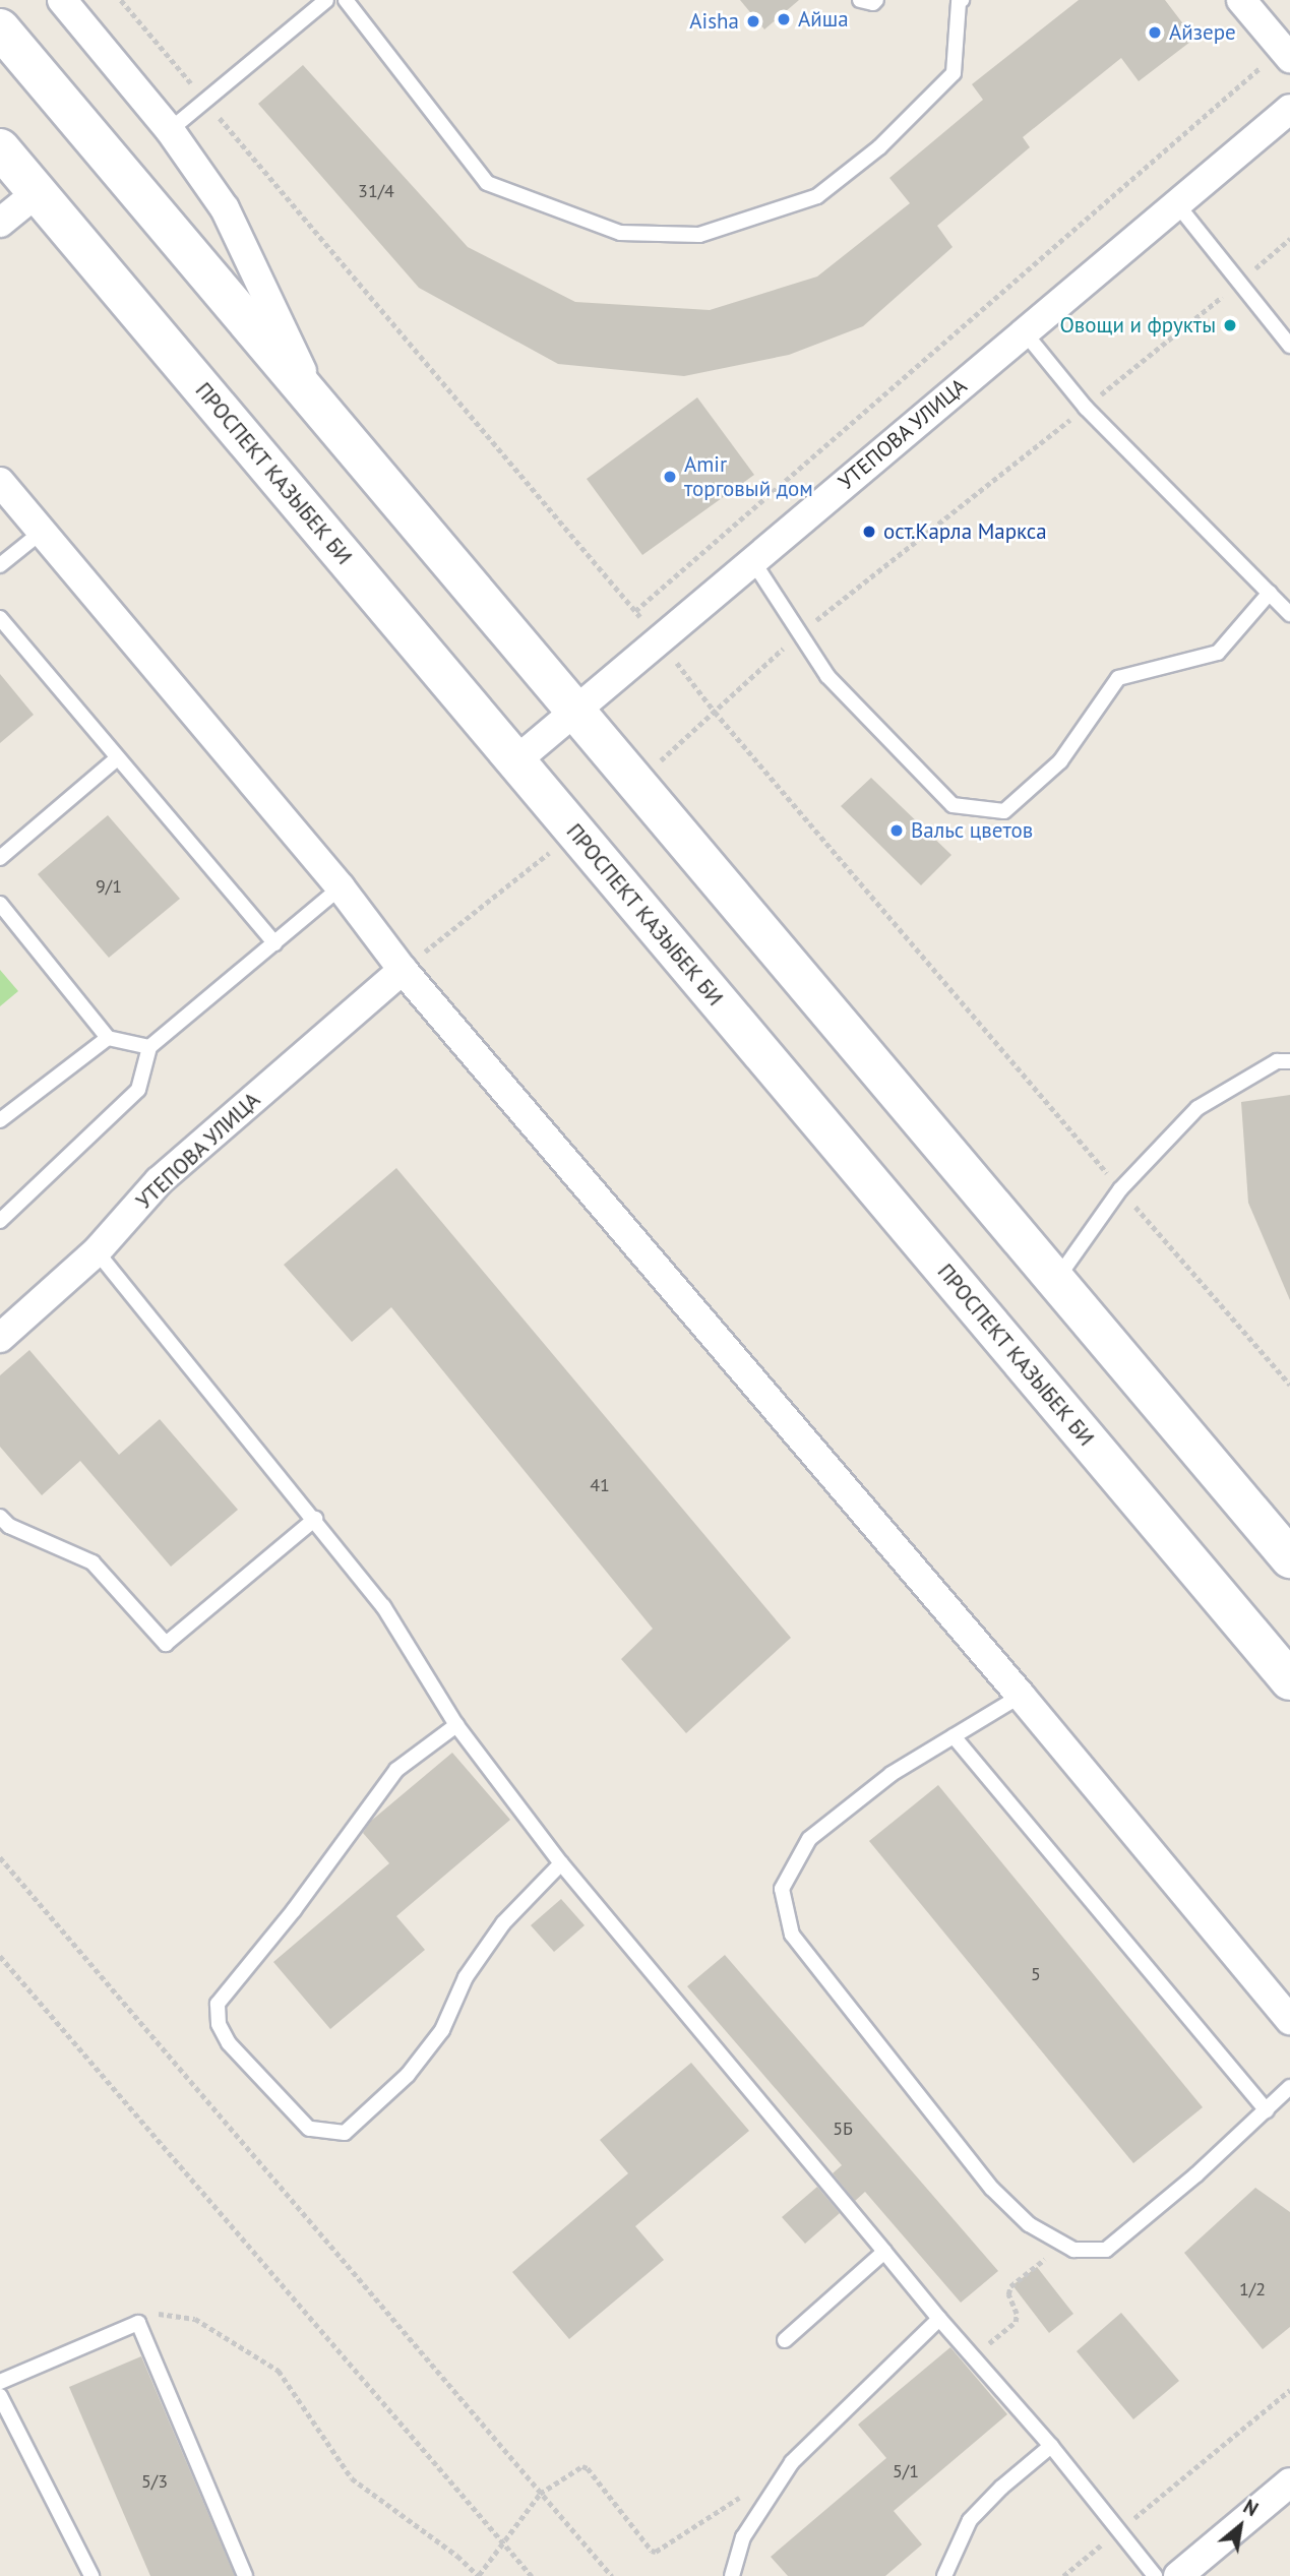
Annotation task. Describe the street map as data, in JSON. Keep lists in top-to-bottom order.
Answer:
{
  "streets": {
    "street": ["УТЕПОВА УЛИЦА", "ПРОСПЕКТ КАЗЫБЕК БИ"]
  },
  "crossings": [
    ["УТЕПОВА УЛИЦА", "ПРОСПЕКТ КАЗЫБЕК БИ"]
  ],
  "places": [
    "Айша",
    "Aisha",
    "Айзере",
    "Овощи и фрукты",
    "Amir торговый дом",
    "ост.Карла Маркса",
    "Вальс цветов"
  ],
  "house_numbers": [
    "31/4",
    "9/1",
    "41",
    "5",
    "5Б",
    "1/2",
    "5/1",
    "5/3"
  ],
  "north": "top right"
}
